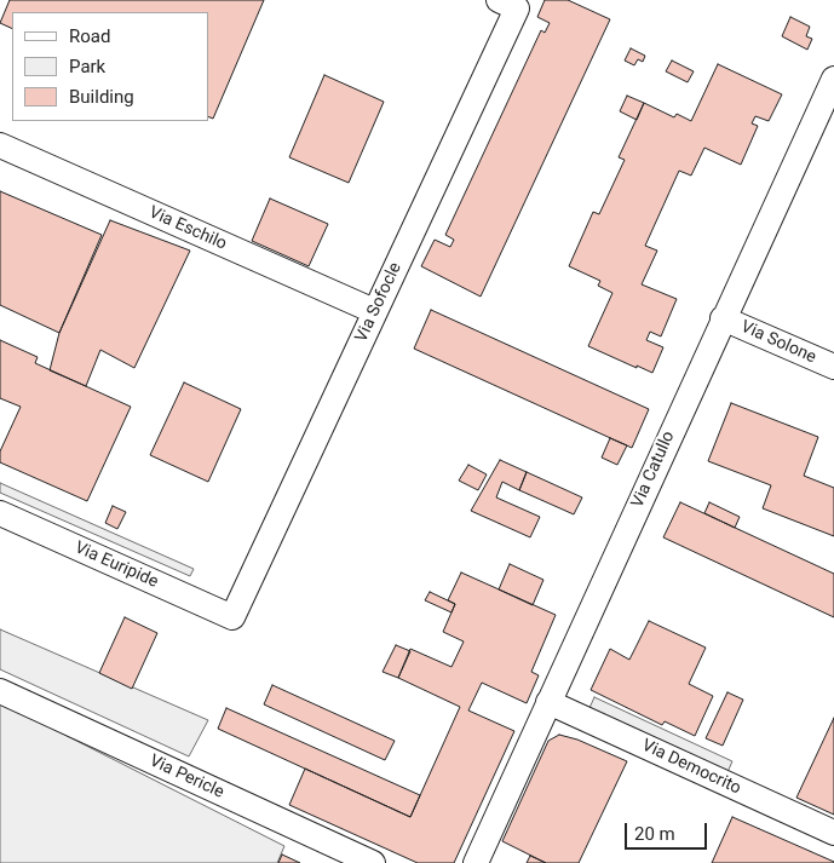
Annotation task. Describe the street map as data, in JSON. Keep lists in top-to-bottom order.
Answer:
{
  "streets": {
    "street": [
      "Via Eschilo",
      "Via Sofocle",
      "Via Solone",
      "Via Catullo",
      "Via Euripide",
      "Via Democrito",
      "Via Pericle"
    ]
  },
  "crossings": [
    ["Via Eschilo", "Via Sofocle"],
    ["Via Sofocle", "Via Euripide"],
    ["Via Solone", "Via Catullo"],
    ["Via Catullo", "Via Democrito"]
  ],
  "legend": ["Road", "Park", "Building"],
  "scale_bar": "20 m"
}
